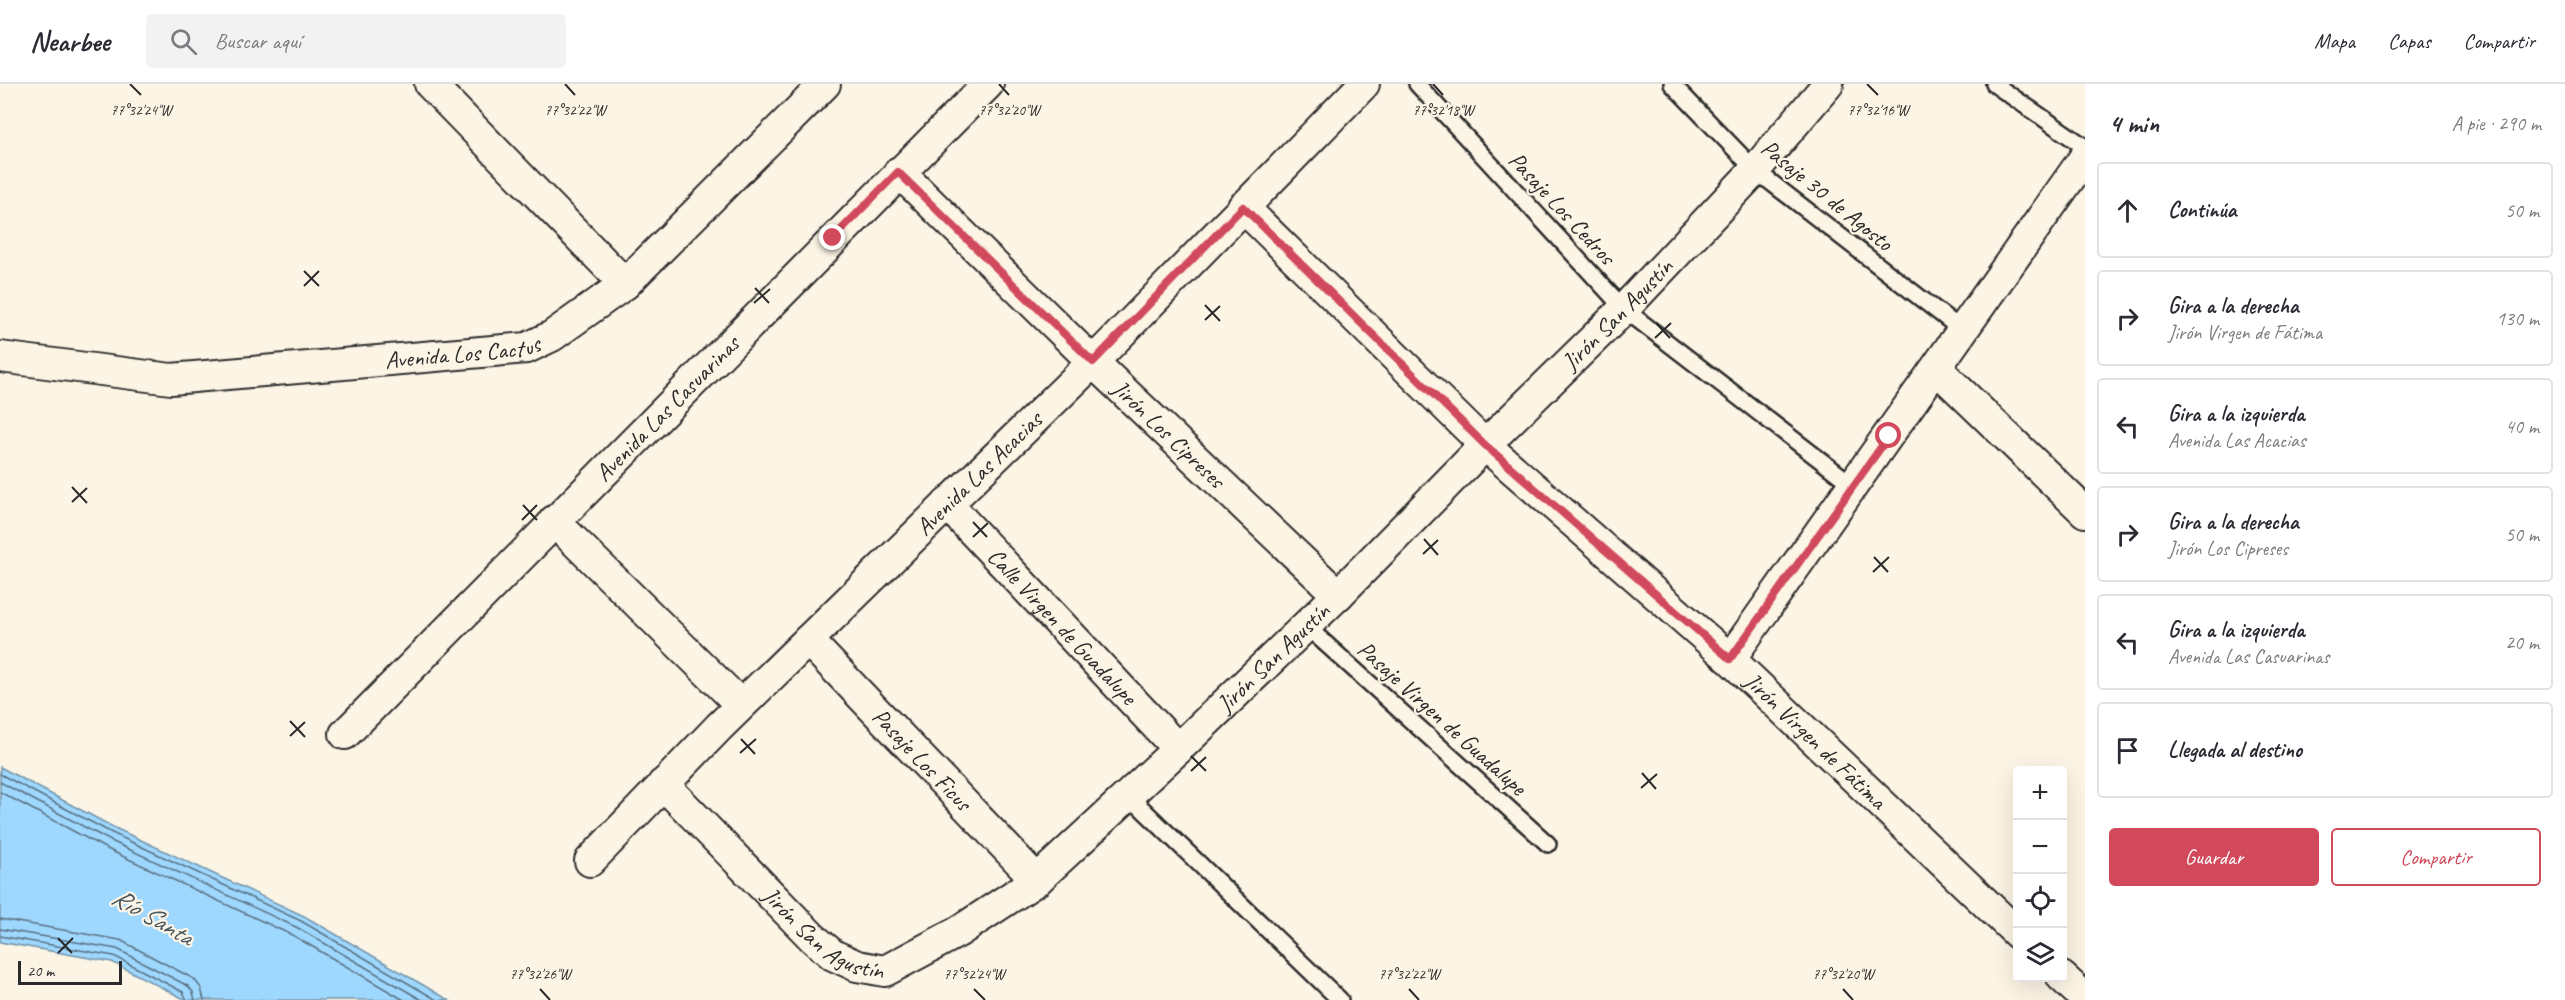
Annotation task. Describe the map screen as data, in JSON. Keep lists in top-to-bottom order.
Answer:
{
  "streets": {
    "street": [
      "Jirón San Agustín",
      "Avenida Los Cactus",
      "Avenida Las Casuarinas",
      "Jirón Los Cipreses",
      "Avenida Las Acacias",
      "Calle Virgen de Guadalupe",
      "Jirón Virgen de Fátima",
      "Pasaje Los Ficus"
    ],
    "lane": ["Pasaje 30 de Agosto", "Pasaje Los Cedros", "Pasaje Virgen de Guadalupe"]
  },
  "crossings": [
    ["Pasaje 30 de Agosto", "Jirón San Agustín"],
    ["Pasaje Los Cedros", "Jirón San Agustín"],
    ["Jirón San Agustín", "Jirón Los Cipreses"],
    ["Jirón San Agustín", "Avenida Las Acacias"],
    ["Jirón San Agustín", "Calle Virgen de Guadalupe"],
    ["Jirón San Agustín", "Pasaje Virgen de Guadalupe"],
    ["Jirón San Agustín", "Jirón Virgen de Fátima"],
    ["Jirón San Agustín", "Pasaje Los Ficus"],
    ["Avenida Las Casuarinas", "Jirón Los Cipreses"],
    ["Jirón Los Cipreses", "Avenida Las Acacias"],
    ["Avenida Las Acacias", "Calle Virgen de Guadalupe"],
    ["Avenida Las Acacias", "Jirón Virgen de Fátima"],
    ["Avenida Las Acacias", "Pasaje Los Ficus"]
  ],
  "water": ["Río Santa"],
  "scale_bar": "20 m",
  "page": {
    "header": "Nearbee",
    "search": "Buscar aquí",
    "nav": ["Mapa", "Capas", "Compartir"],
    "heading": ["4 min", "A pie · 290 m"],
    "list": [
      ["Continúa", "50 m"],
      ["Gira a la derecha", "Jirón Virgen de Fátima", "130 m"],
      ["Gira a la izquierda", "Avenida Las Acacias", "40 m"],
      ["Gira a la derecha", "Jirón Los Cipreses", "50 m"],
      ["Gira a la izquierda", "Avenida Las Casuarinas", "20 m"],
      "Llegada al destino"
    ],
    "map_buttons": ["+", "−"],
    "buttons": ["Guardar", "Compartir"],
    "scale": "20 m"
  },
  "coordinates": [
    "77°32'24\"W",
    "77°32'22\"W",
    "77°32'16\"W",
    "77°32'20\"W",
    "77°32'18\"W",
    "77°32'26\"W"
  ]
}
